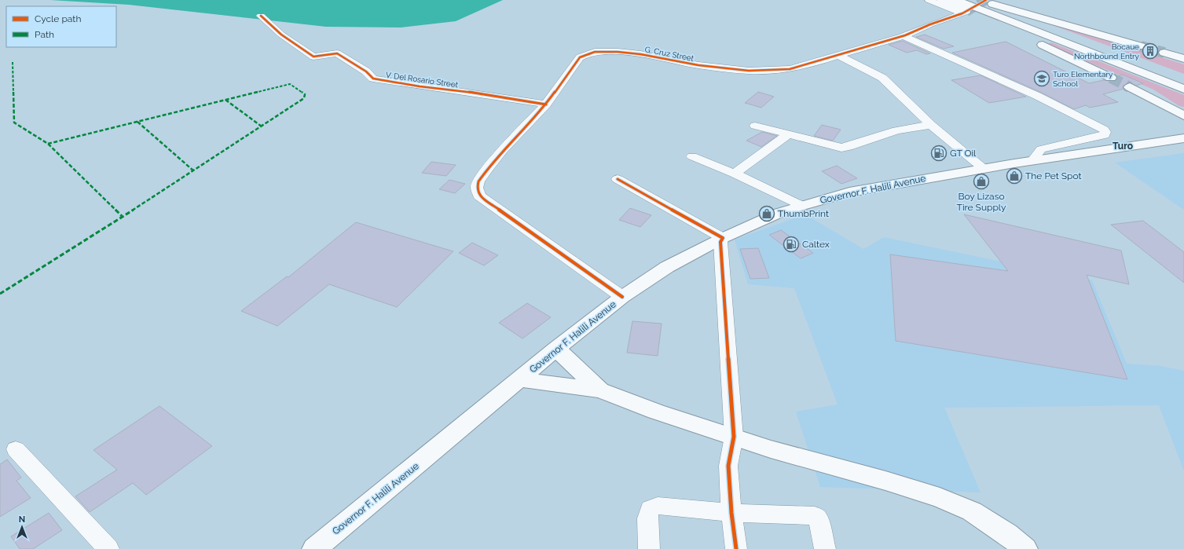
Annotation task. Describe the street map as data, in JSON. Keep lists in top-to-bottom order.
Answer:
{
  "streets": {
    "main road": ["Governor F. Halili Avenue"],
    "street": ["G. Cruz Street", "V. Del Rosario Street"]
  },
  "crossings": [
    ["G. Cruz Street", "V. Del Rosario Street"],
    ["G. Cruz Street", "Governor F. Halili Avenue"]
  ],
  "districts": ["Turo"],
  "places": {
    "building": ["Bocaue Northbound Entry"],
    "school or university": ["Turo Elementary School"],
    "fuel station": ["GT Oil", "Caltex"],
    "shop": ["The Pet Spot", "Boy Lizaso Tire Supply", "ThumbPrint"]
  },
  "legend": ["Cycle path", "Path"],
  "north": "top"
}
